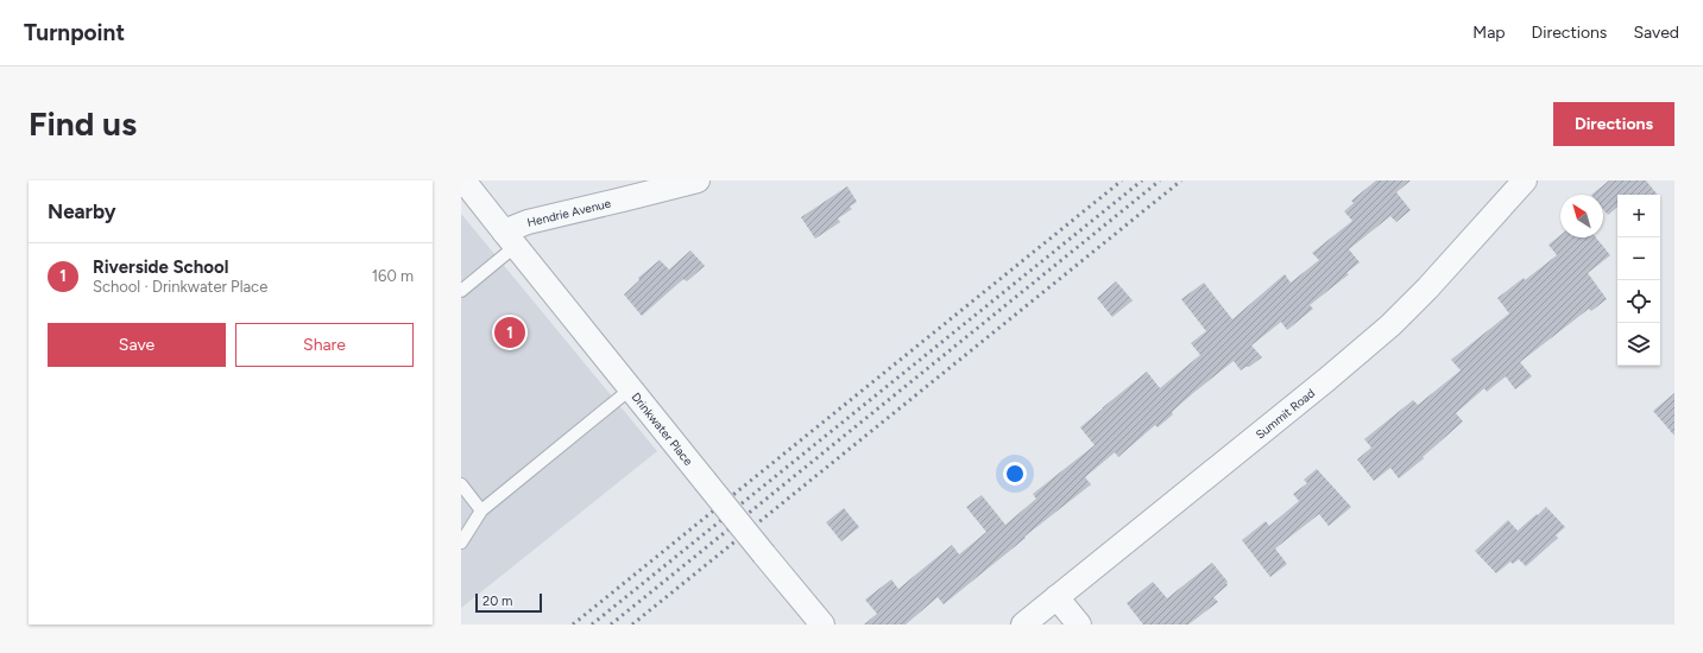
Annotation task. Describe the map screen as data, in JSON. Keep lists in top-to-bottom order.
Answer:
{
  "streets": {
    "street": ["Hendrie Avenue", "Summit Road", "Drinkwater Place"]
  },
  "crossings": [
    ["Hendrie Avenue", "Drinkwater Place"]
  ],
  "scale_bar": "20 m",
  "north": "top left",
  "page": {
    "header": "Turnpoint",
    "nav": ["Map", "Directions", "Saved"],
    "buttons": [
      "Directions",
      ["Save", "Share"]
    ],
    "title": "Find us",
    "heading": "Nearby",
    "map_buttons": ["+", "−"],
    "list": [
      {
        "mark": "1",
        "name": "Riverside School",
        "note": "School · Drinkwater Place",
        "value": "160 m"
      }
    ],
    "pins": "1",
    "scale": "20 m"
  }
}
